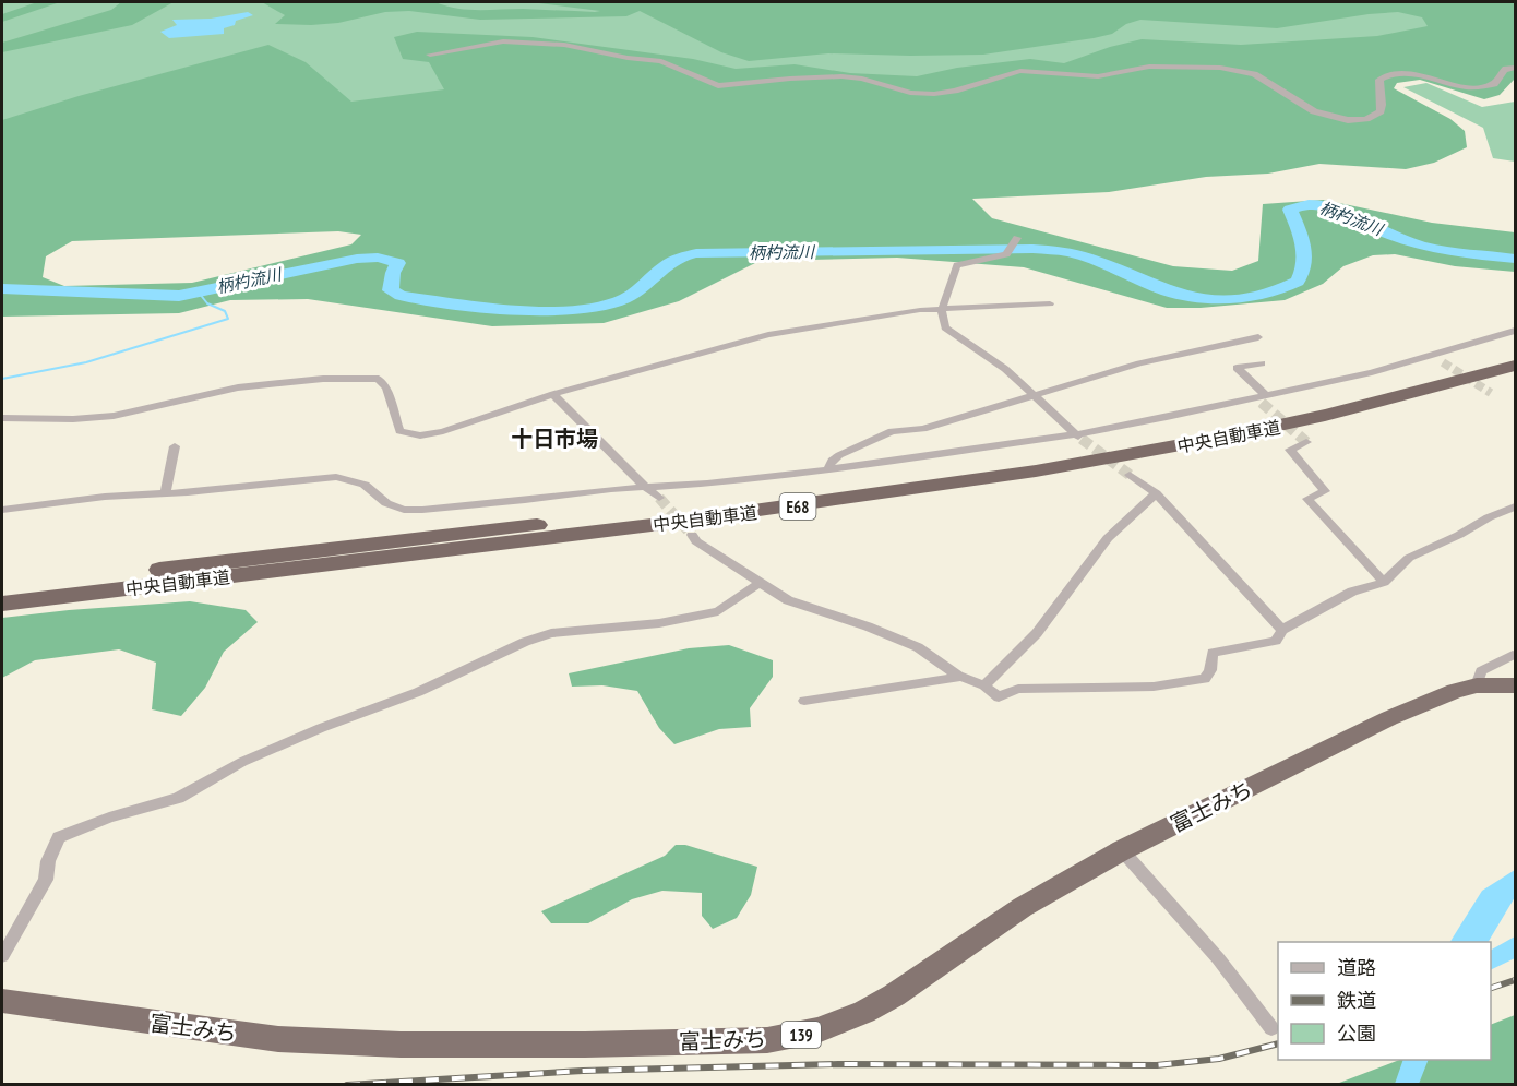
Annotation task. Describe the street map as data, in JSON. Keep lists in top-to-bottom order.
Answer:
{
  "streets": {
    "highway": [
      "中央自動車道",
      "E68",
      "富士みち",
      "139"
    ]
  },
  "districts": ["十日市場"],
  "water": ["柄杓流川"],
  "legend": ["道路", "鉄道", "公園"]
}
